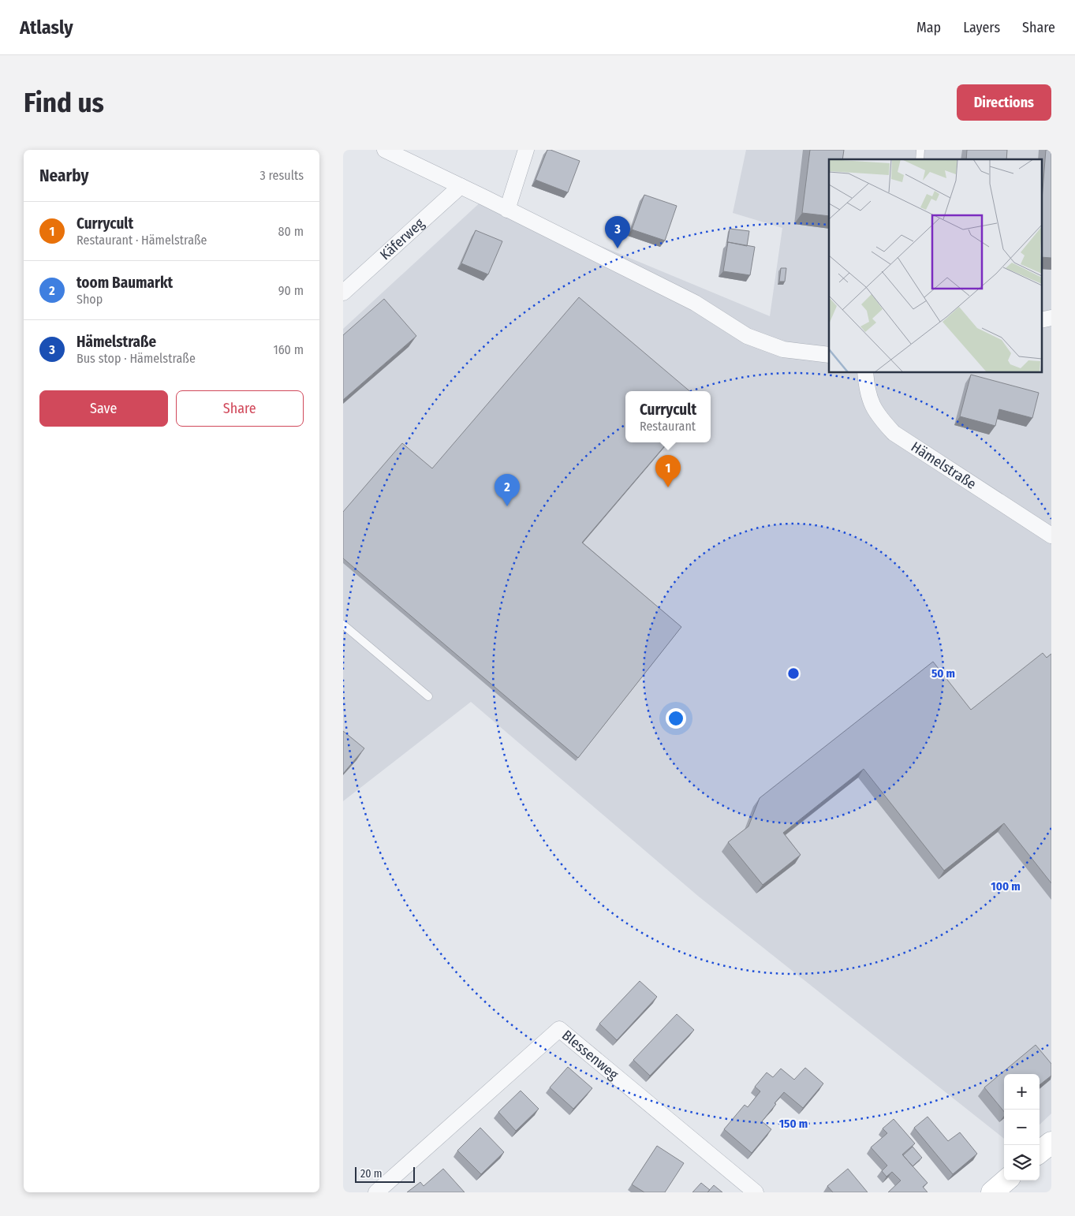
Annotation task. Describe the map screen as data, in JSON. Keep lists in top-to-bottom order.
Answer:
{
  "streets": {
    "street": ["Käferweg", "Hämelstraße", "Blessenweg"]
  },
  "scale_bar": "20 m",
  "page": {
    "header": "Atlasly",
    "nav": ["Map", "Layers", "Share"],
    "buttons": [
      "Directions",
      ["Save", "Share"]
    ],
    "title": "Find us",
    "heading": ["Nearby", "3 results"],
    "list": [
      {
        "mark": "1",
        "name": "Currycult",
        "note": "Restaurant · Hämelstraße",
        "value": "80 m"
      },
      {
        "mark": "2",
        "name": "toom Baumarkt",
        "note": "Shop",
        "value": "90 m"
      },
      {
        "mark": "3",
        "name": "Hämelstraße",
        "note": "Bus stop · Hämelstraße",
        "value": "160 m"
      }
    ],
    "pins": ["3", "1", "2"],
    "popup": ["Currycult", "Restaurant"],
    "map_buttons": ["+", "−"],
    "scale": "20 m"
  },
  "rings": ["50 m", "100 m", "150 m"]
}
